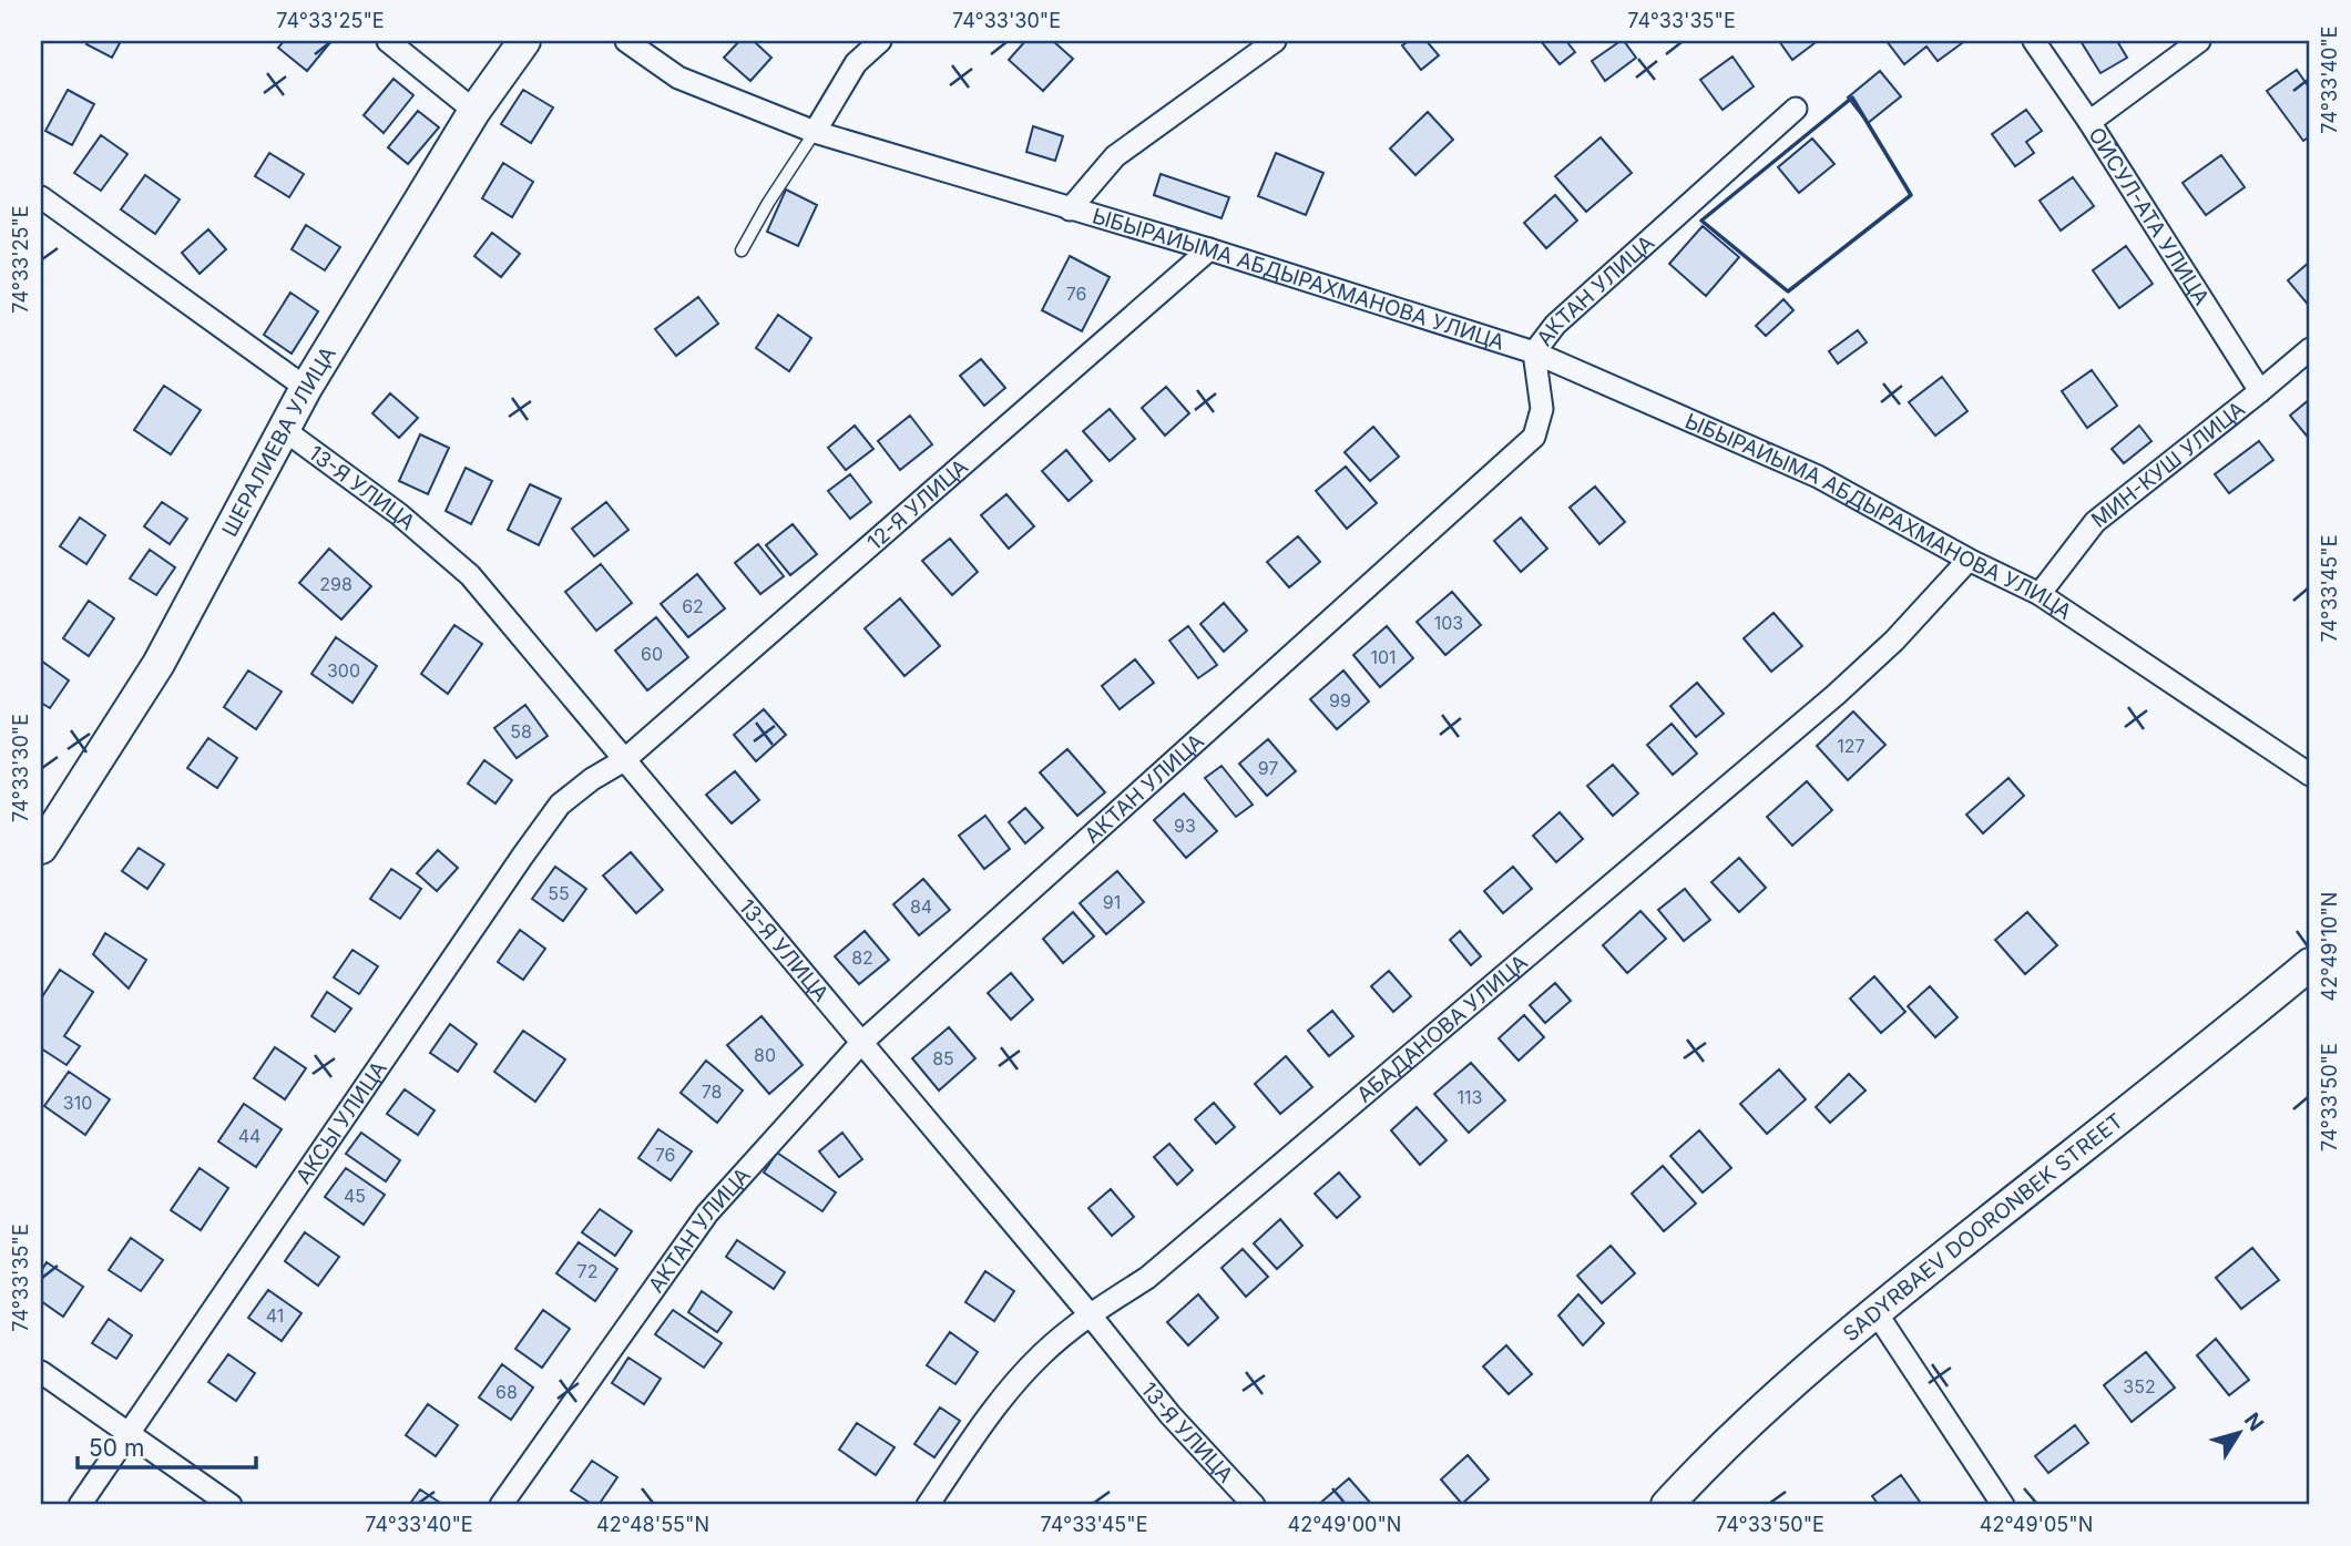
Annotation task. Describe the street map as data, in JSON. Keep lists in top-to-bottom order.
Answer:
{
  "streets": {
    "street": [
      "ОЙСУЛ-АТА УЛИЦА",
      "ЫБЫРАЙЫМА АБДЫРАХМАНОВА УЛИЦА",
      "АКТАН УЛИЦА",
      "ШЕРАЛИЕВА УЛИЦА",
      "МИН-КУШ УЛИЦА",
      "13-Я УЛИЦА",
      "12-Я УЛИЦА",
      "АБАДАНОВА УЛИЦА",
      "АКСЫ УЛИЦА",
      "SADYRBAEV DOORONBEK STREET"
    ]
  },
  "crossings": [
    ["ОЙСУЛ-АТА УЛИЦА", "МИН-КУШ УЛИЦА"],
    ["ЫБЫРАЙЫМА АБДЫРАХМАНОВА УЛИЦА", "АКТАН УЛИЦА"],
    ["ЫБЫРАЙЫМА АБДЫРАХМАНОВА УЛИЦА", "МИН-КУШ УЛИЦА"],
    ["ЫБЫРАЙЫМА АБДЫРАХМАНОВА УЛИЦА", "12-Я УЛИЦА"],
    ["ЫБЫРАЙЫМА АБДЫРАХМАНОВА УЛИЦА", "АБАДАНОВА УЛИЦА"],
    ["АКТАН УЛИЦА", "13-Я УЛИЦА"],
    ["ШЕРАЛИЕВА УЛИЦА", "13-Я УЛИЦА"],
    ["13-Я УЛИЦА", "12-Я УЛИЦА"],
    ["13-Я УЛИЦА", "АБАДАНОВА УЛИЦА"],
    ["13-Я УЛИЦА", "АКСЫ УЛИЦА"],
    ["12-Я УЛИЦА", "АКСЫ УЛИЦА"]
  ],
  "house_numbers": [
    "76",
    "298",
    "62",
    "103",
    "60",
    "101",
    "300",
    "99",
    "58",
    "127",
    "97",
    "93",
    "55",
    "91",
    "84",
    "82",
    "80",
    "85",
    "78",
    "113",
    "310",
    "44",
    "76",
    "45",
    "72",
    "41",
    "352",
    "68"
  ],
  "scale_bar": "50 m",
  "north": "top right",
  "coordinates": [
    "74°33'25\"E",
    "74°33'30\"E",
    "74°33'35\"E",
    "74°33'40\"E",
    "74°33'45\"E",
    "42°49'10\"N",
    "74°33'50\"E",
    "42°48'55\"N",
    "42°49'00\"N",
    "42°49'05\"N"
  ]
}
